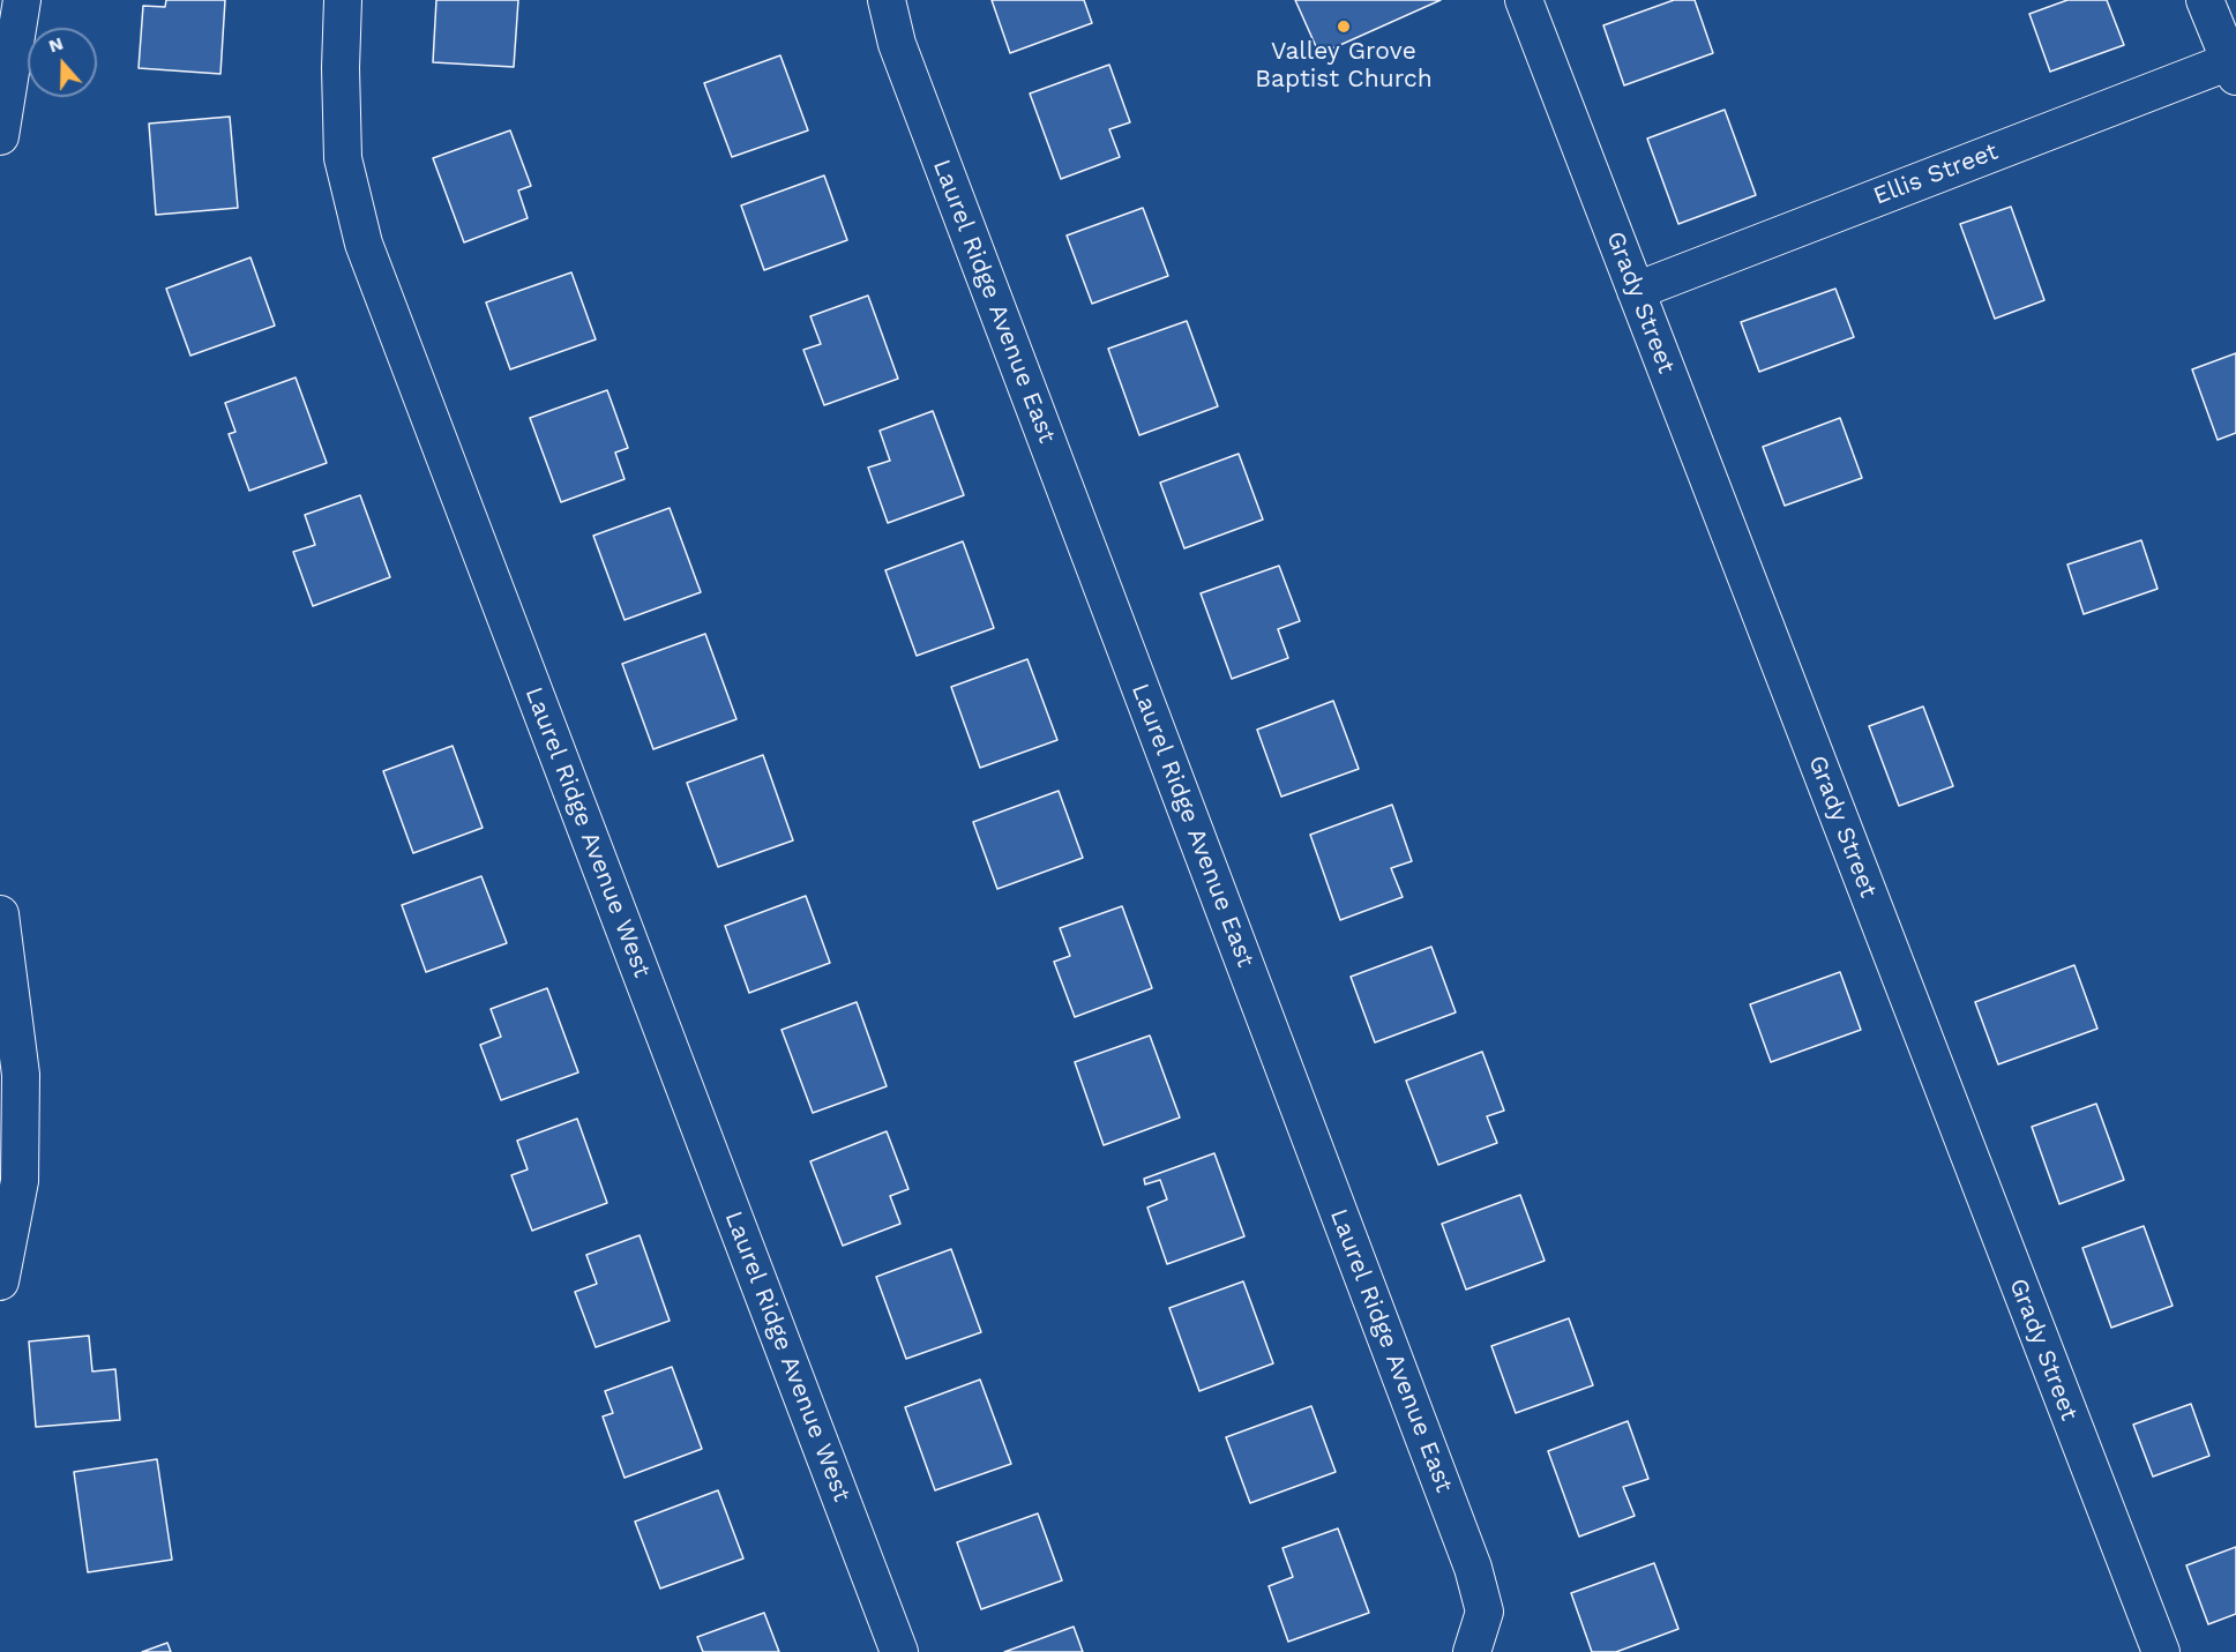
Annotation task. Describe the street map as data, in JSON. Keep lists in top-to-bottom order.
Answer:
{
  "streets": {
    "street": [
      "Ellis Street",
      "Laurel Ridge Avenue East",
      "Grady Street",
      "Laurel Ridge Avenue West"
    ]
  },
  "crossings": [
    ["Ellis Street", "Grady Street"]
  ],
  "places": ["Valley Grove Baptist Church"],
  "north": "top"
}
